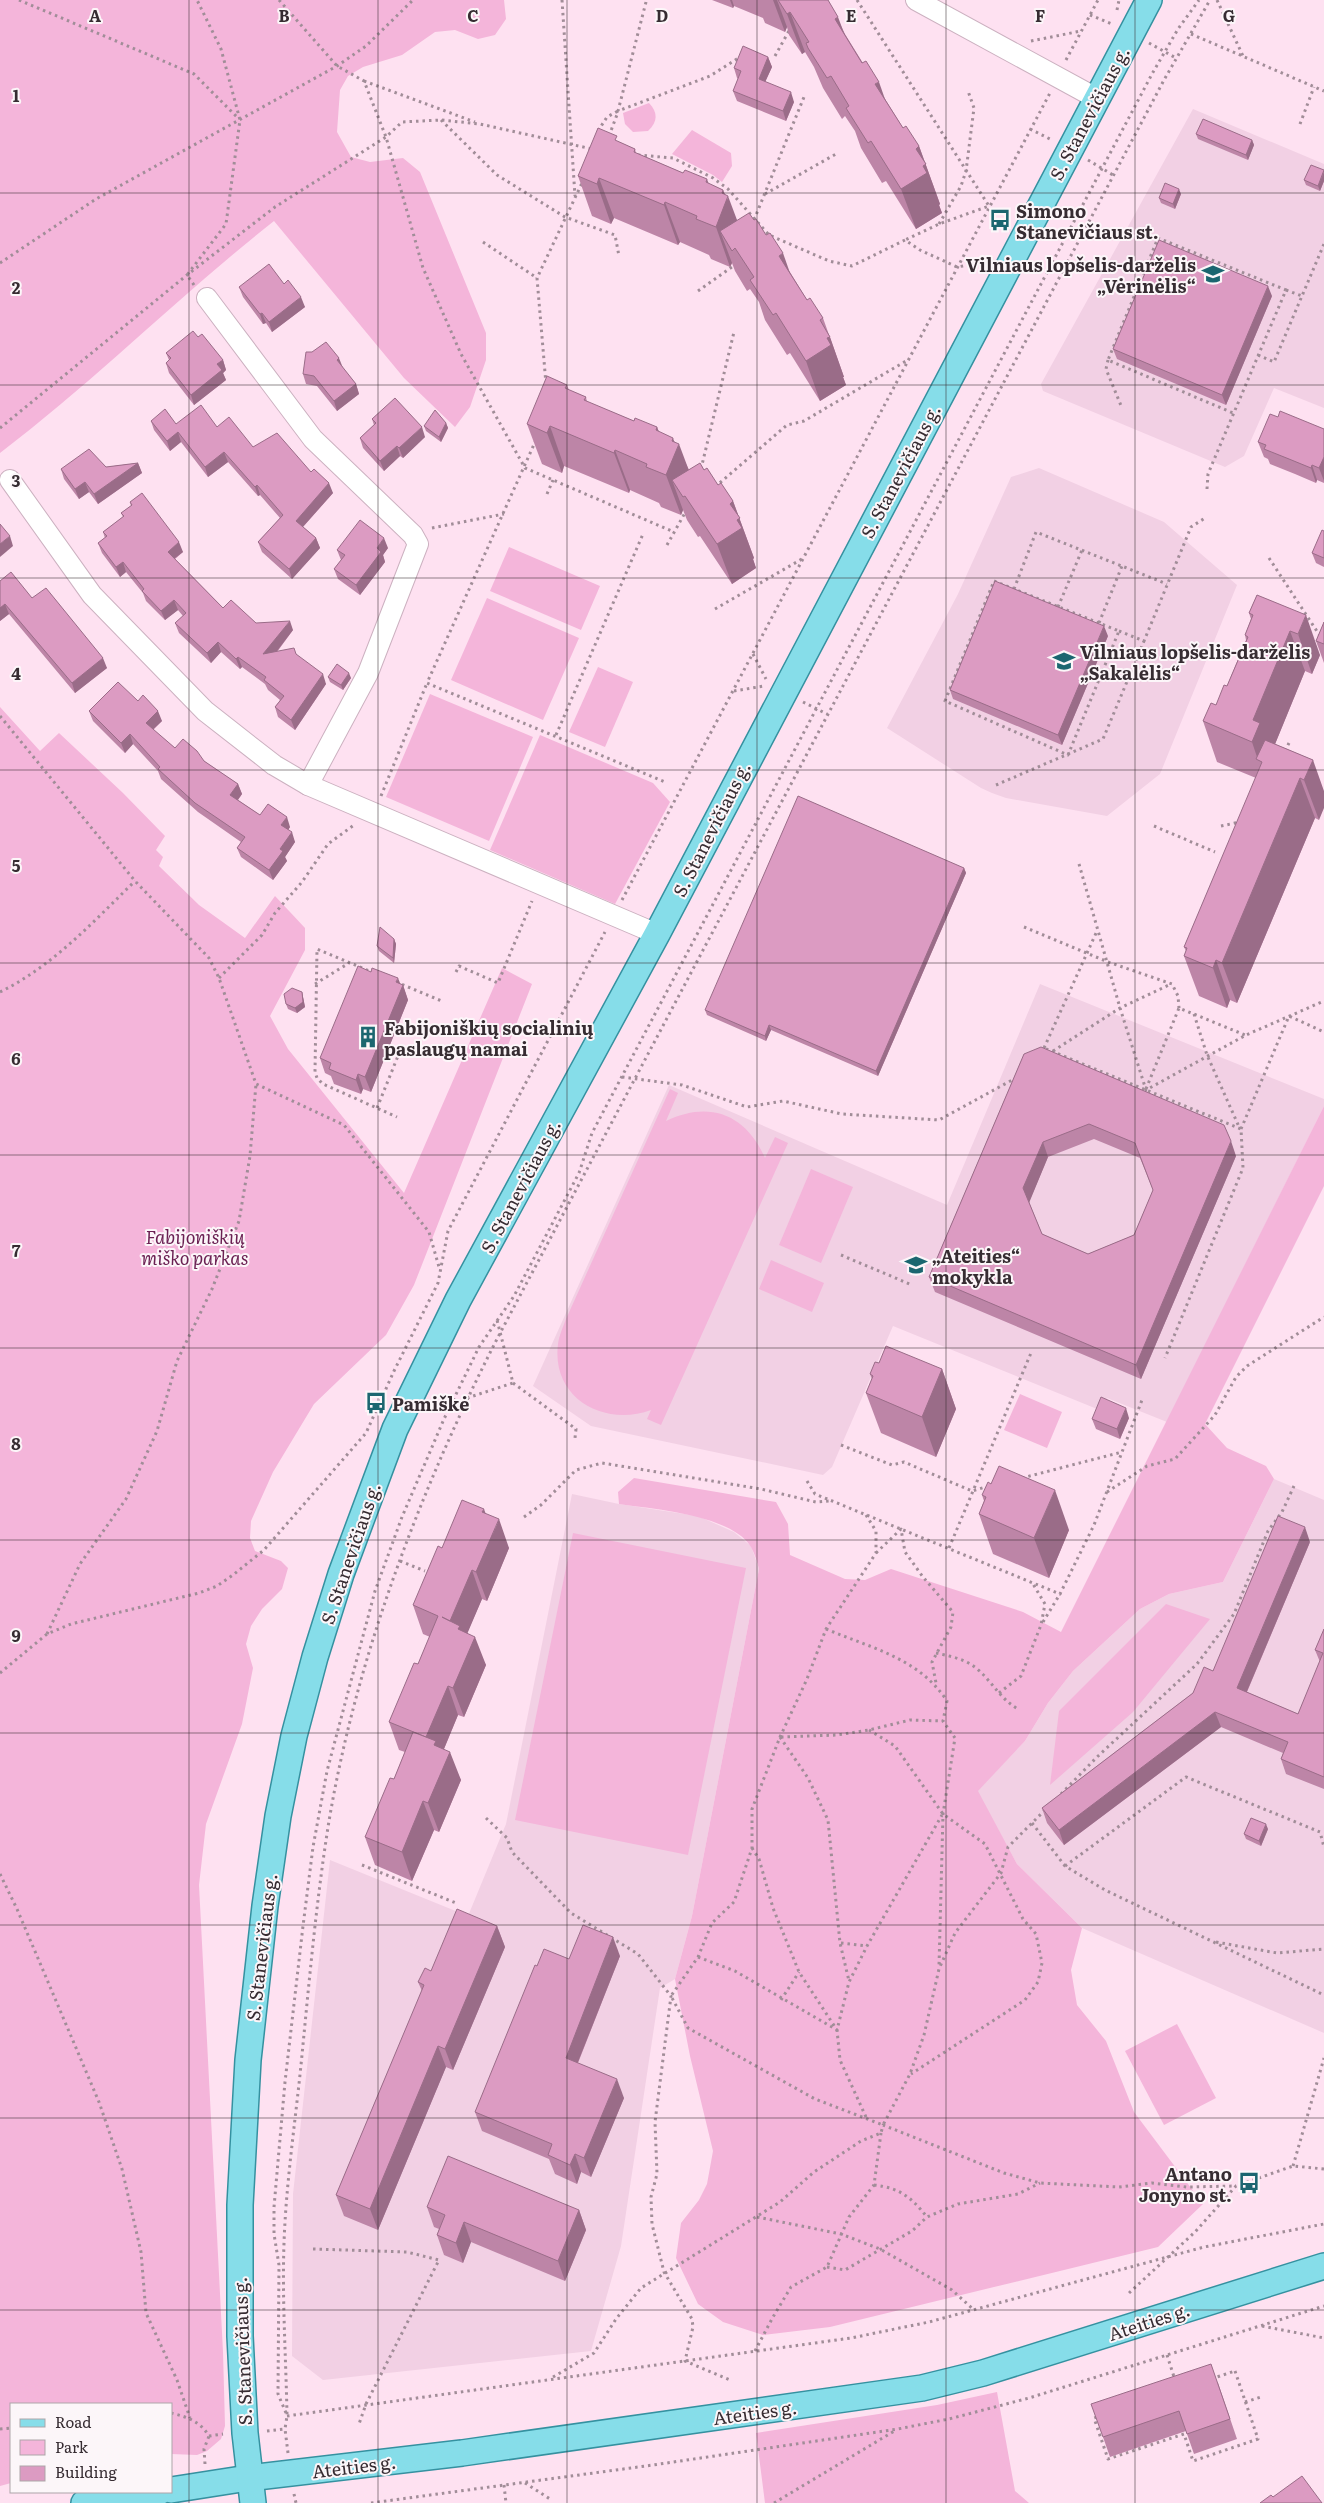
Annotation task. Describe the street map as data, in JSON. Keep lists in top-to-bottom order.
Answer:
{
  "streets": {
    "main road": ["S. Stanevičiaus g.", "Ateities g."]
  },
  "crossings": [
    ["S. Stanevičiaus g.", "Ateities g."]
  ],
  "parks": ["Fabijoniškių miško parkas"],
  "places": {
    "bus stop": ["Simono Stanevičiaus st.", "Pamiškė", "Antano Jonyno st."],
    "school or university": ["Vilniaus lopšelis-darželis „Vėrinėlis“", "Vilniaus lopšelis-darželis „Sakalėlis“", "„Ateities“ mokykla"],
    "building": ["Fabijoniškių socialinių paslaugų namai"]
  },
  "legend": ["Road", "Park", "Building"],
  "grid": {
    "columns": [
      "A",
      "B",
      "C",
      "D",
      "E",
      "F",
      "G"
    ],
    "rows": [
      "1",
      "2",
      "3",
      "4",
      "5",
      "6",
      "7",
      "8",
      "9"
    ]
  }
}
